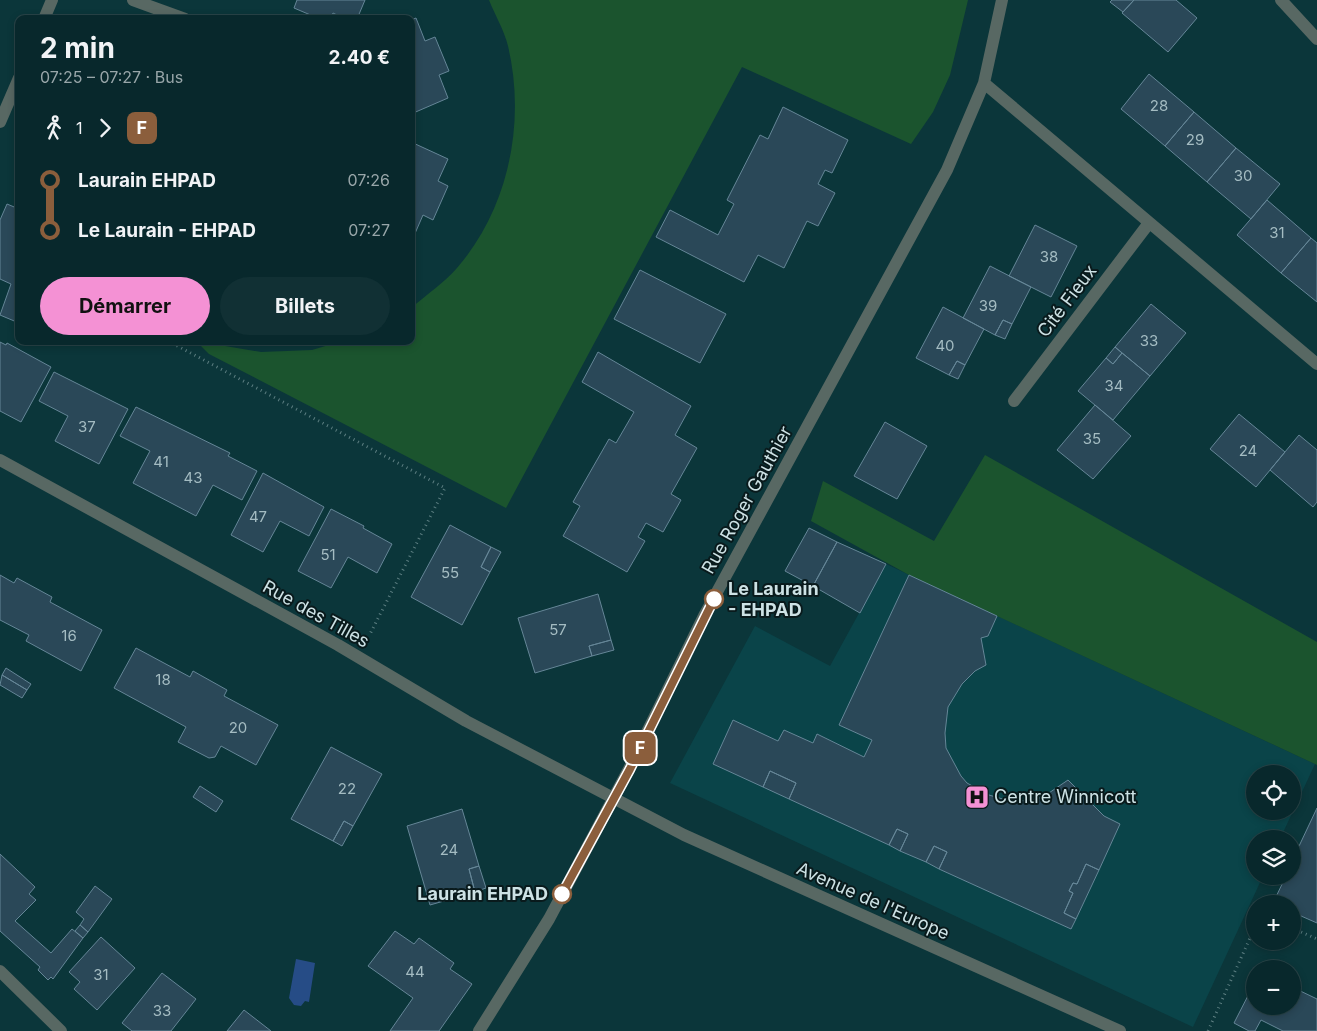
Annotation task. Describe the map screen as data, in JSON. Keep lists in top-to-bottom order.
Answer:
{
  "streets": {
    "street": [
      "Cité Fieux",
      "Rue Roger Gauthier",
      "Rue des Tilles",
      "Avenue de l'Europe"
    ]
  },
  "crossings": [
    ["Rue Roger Gauthier", "Rue des Tilles"],
    ["Rue Roger Gauthier", "Avenue de l'Europe"],
    ["Rue des Tilles", "Avenue de l'Europe"]
  ],
  "places": {
    "other": ["Le Laurain - EHPAD", "Laurain EHPAD"],
    "hospital": ["Centre Winnicott"]
  },
  "lines": ["bus line F"],
  "house_numbers": [
    "28",
    "29",
    "30",
    "31",
    "38",
    "39",
    "33",
    "40",
    "34",
    "37",
    "35",
    "24",
    "41",
    "43",
    "47",
    "51",
    "55",
    "57",
    "16",
    "18",
    "20",
    "22",
    "24",
    "44",
    "31",
    "33"
  ],
  "page": {
    "on_map": "F",
    "heading": ["2 min", "07:25 – 07:27 · Bus", "2.40 €"],
    "legs": ["1", "F"],
    "list": [
      {
        "name": "Laurain EHPAD",
        "value": "07:26"
      },
      {
        "name": "Le Laurain - EHPAD",
        "value": "07:27"
      }
    ],
    "buttons": ["Démarrer", "Billets"],
    "map_buttons": ["+", "−"]
  }
}
